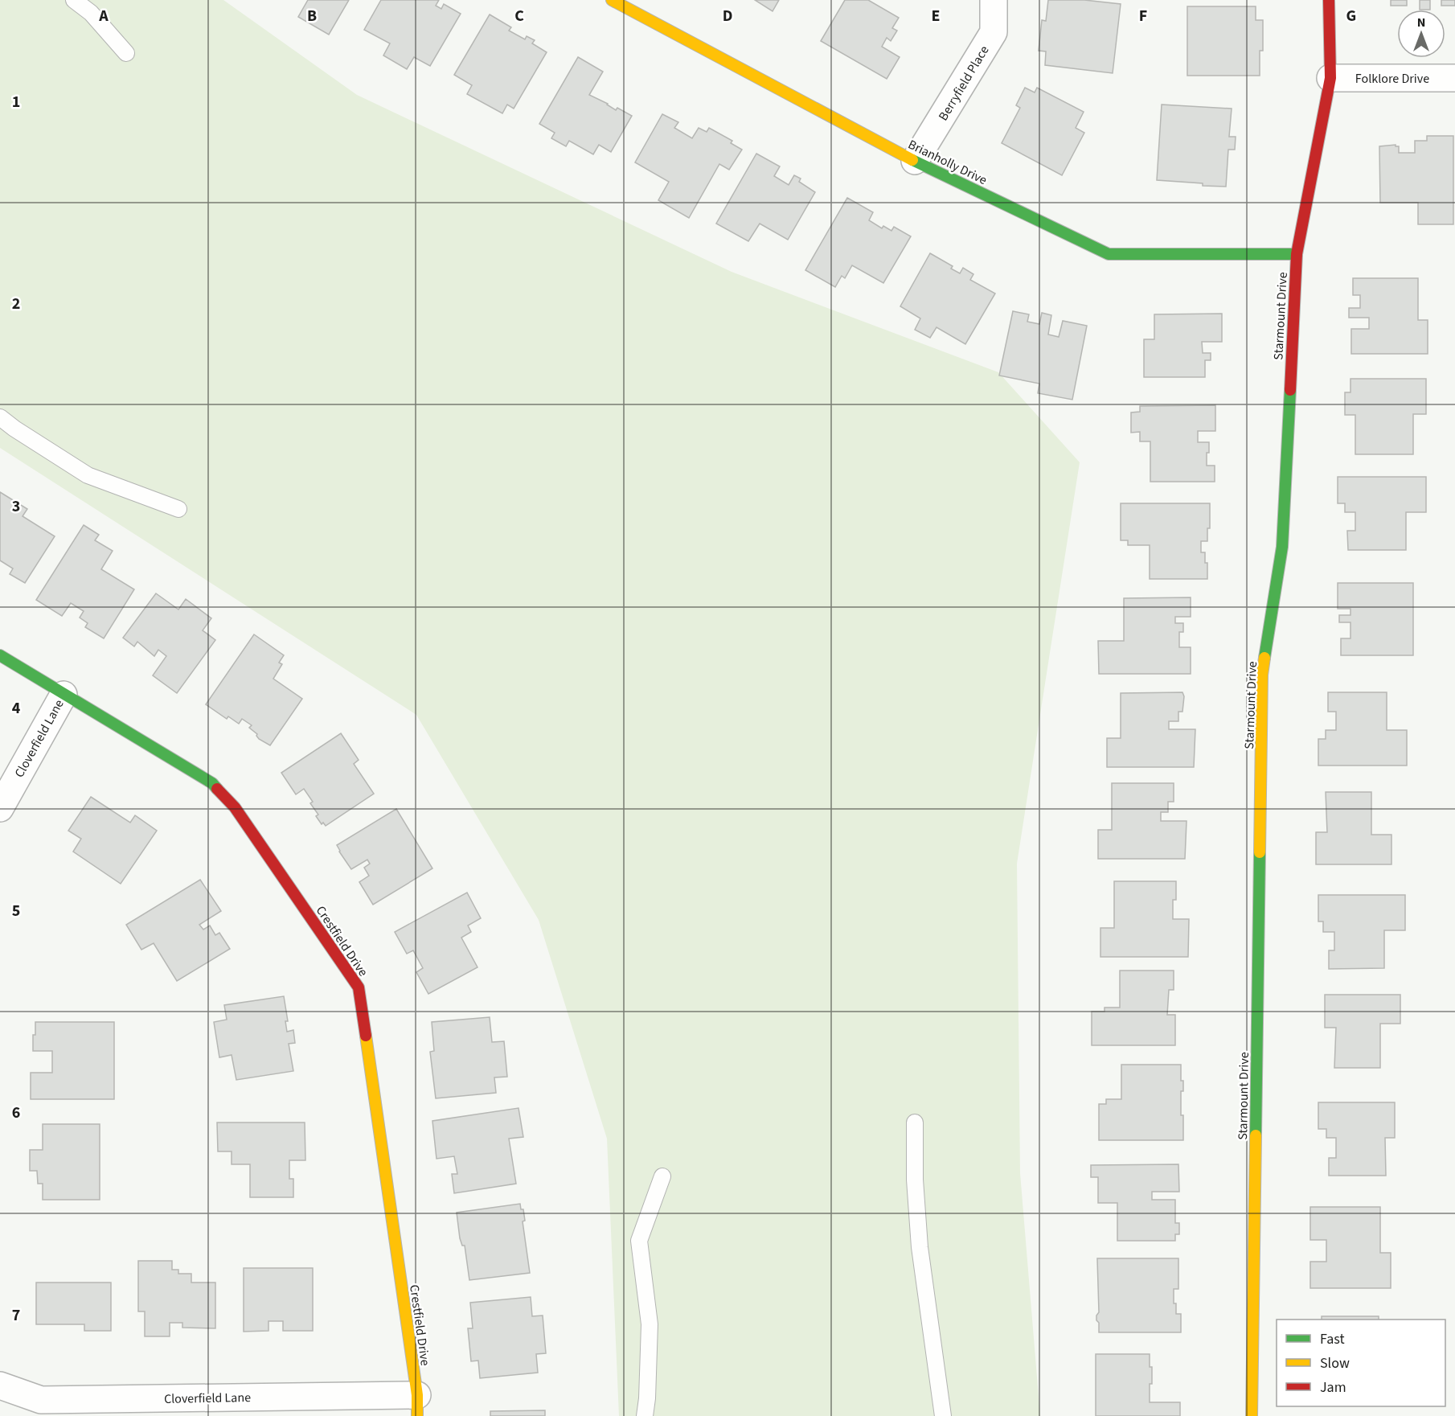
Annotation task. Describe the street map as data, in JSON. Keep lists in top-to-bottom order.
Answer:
{
  "streets": {
    "street": [
      "Folklore Drive",
      "Berryfield Place",
      "Brianholly Drive",
      "Starmount Drive",
      "Cloverfield Lane",
      "Crestfield Drive"
    ]
  },
  "crossings": [
    ["Folklore Drive", "Starmount Drive"],
    ["Berryfield Place", "Brianholly Drive"],
    ["Brianholly Drive", "Starmount Drive"],
    ["Cloverfield Lane", "Crestfield Drive"]
  ],
  "legend": ["Fast", "Slow", "Jam"],
  "north": "top",
  "grid": {
    "columns": [
      "A",
      "B",
      "C",
      "D",
      "E",
      "F",
      "G"
    ],
    "rows": [
      "1",
      "2",
      "3",
      "4",
      "5",
      "6",
      "7"
    ]
  }
}
